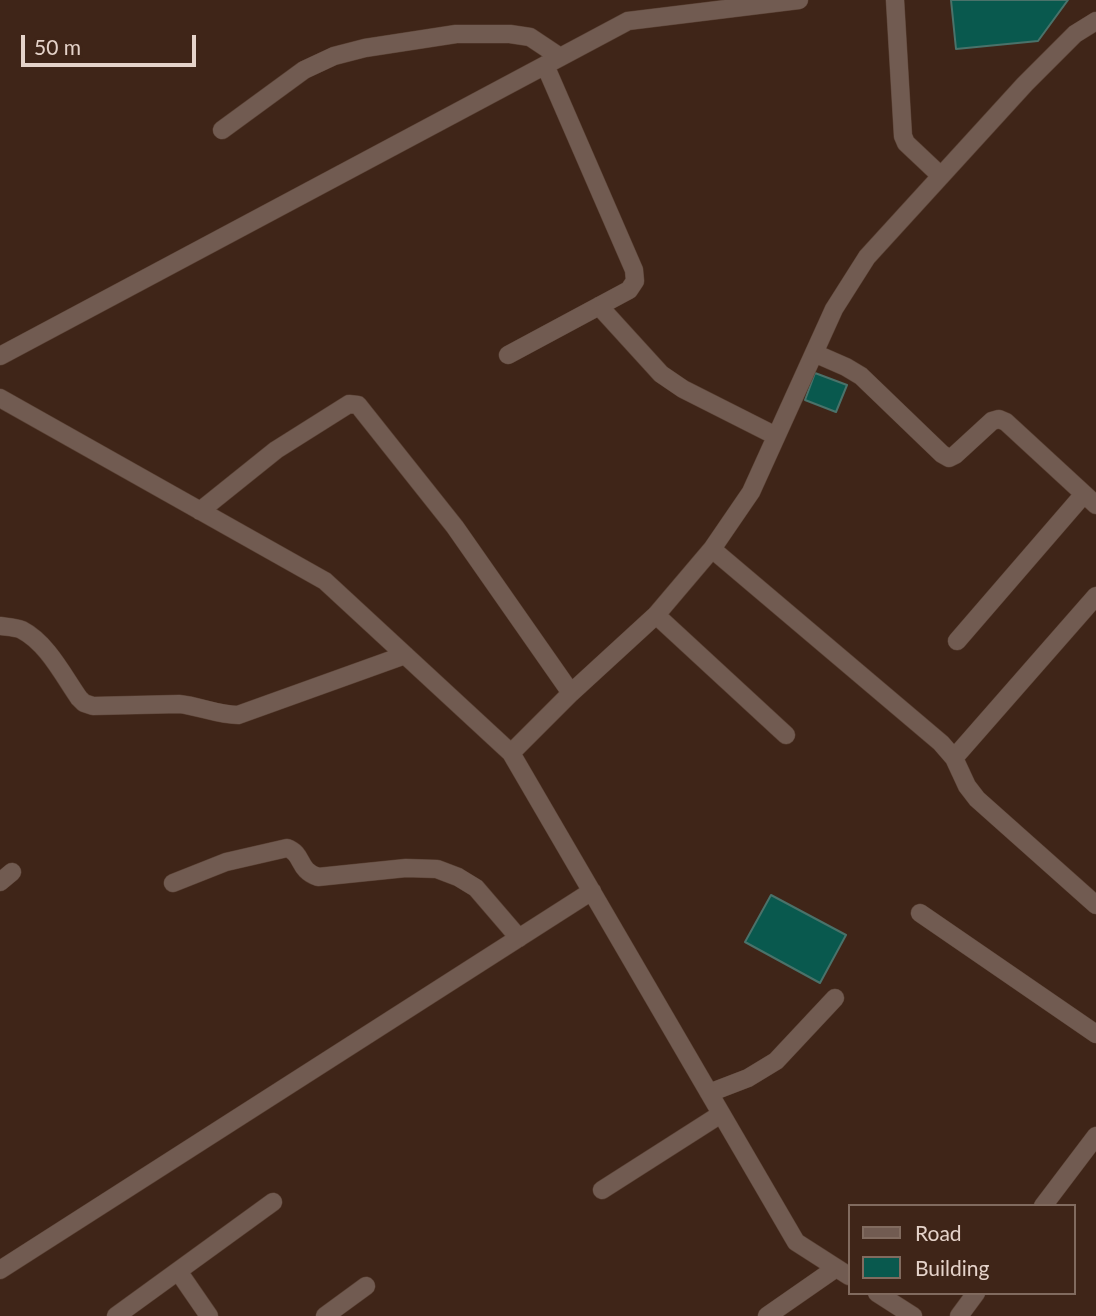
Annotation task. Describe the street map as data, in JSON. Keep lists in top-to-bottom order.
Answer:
{
  "legend": ["Road", "Building"],
  "scale_bar": "50 m"
}
